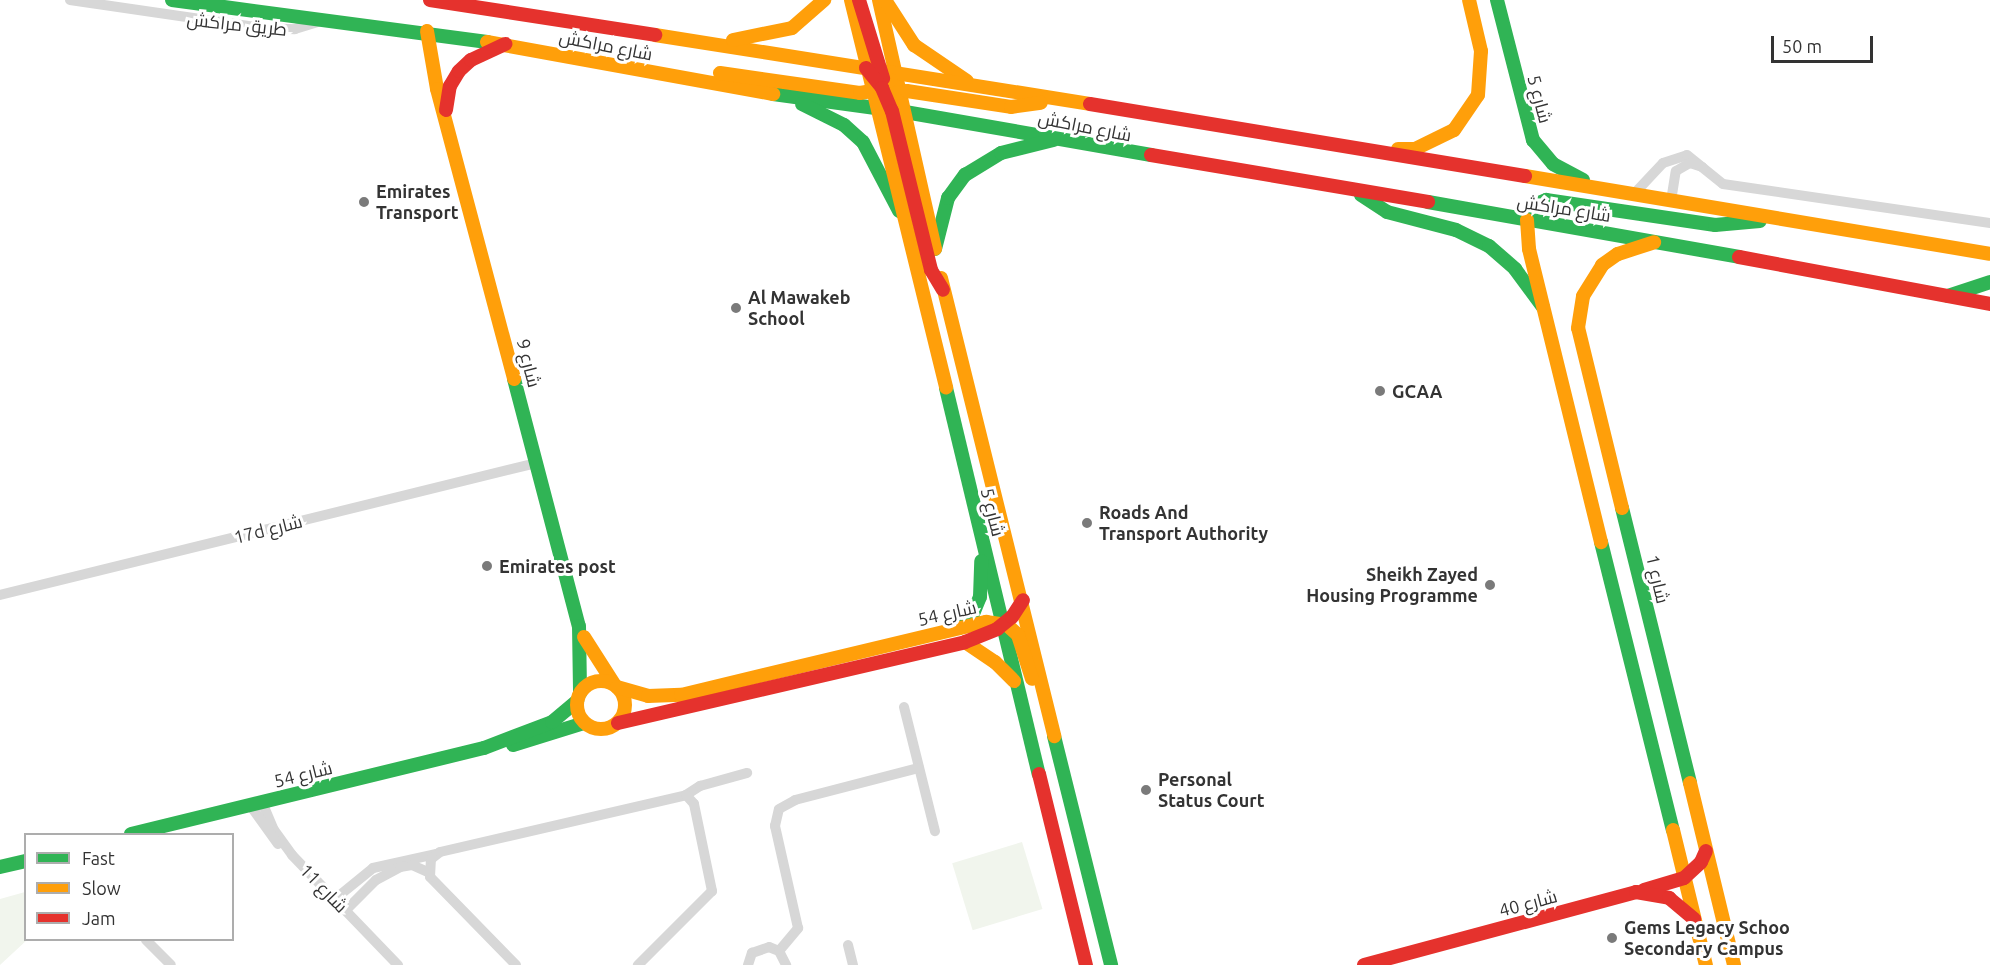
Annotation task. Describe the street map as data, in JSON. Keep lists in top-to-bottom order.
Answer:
{
  "streets": {
    "street": [
      "طريق مراكش",
      "شارع مراكش",
      "شارع 5",
      "شارع 9",
      "17d شارع",
      "شارع 1",
      "شارع 54",
      "شارع 11",
      "شارع 40"
    ]
  },
  "crossings": [
    ["طريق مراكش", "شارع مراكش"],
    ["شارع مراكش", "شارع 5"],
    ["شارع مراكش", "شارع 9"],
    ["شارع مراكش", "شارع 1"],
    ["شارع 5", "شارع 54"],
    ["شارع 9", "17d شارع"],
    ["شارع 9", "شارع 54"],
    ["شارع 54", "شارع 11"]
  ],
  "places": [
    "Emirates Transport",
    "Al Mawakeb School",
    "GCAA",
    "Roads And Transport Authority",
    "Emirates post",
    "Sheikh Zayed Housing Programme",
    "Personal Status Court",
    "Gems Legacy Schoo Secondary Campus"
  ],
  "legend": ["Fast", "Slow", "Jam"],
  "scale_bar": "50 m"
}
